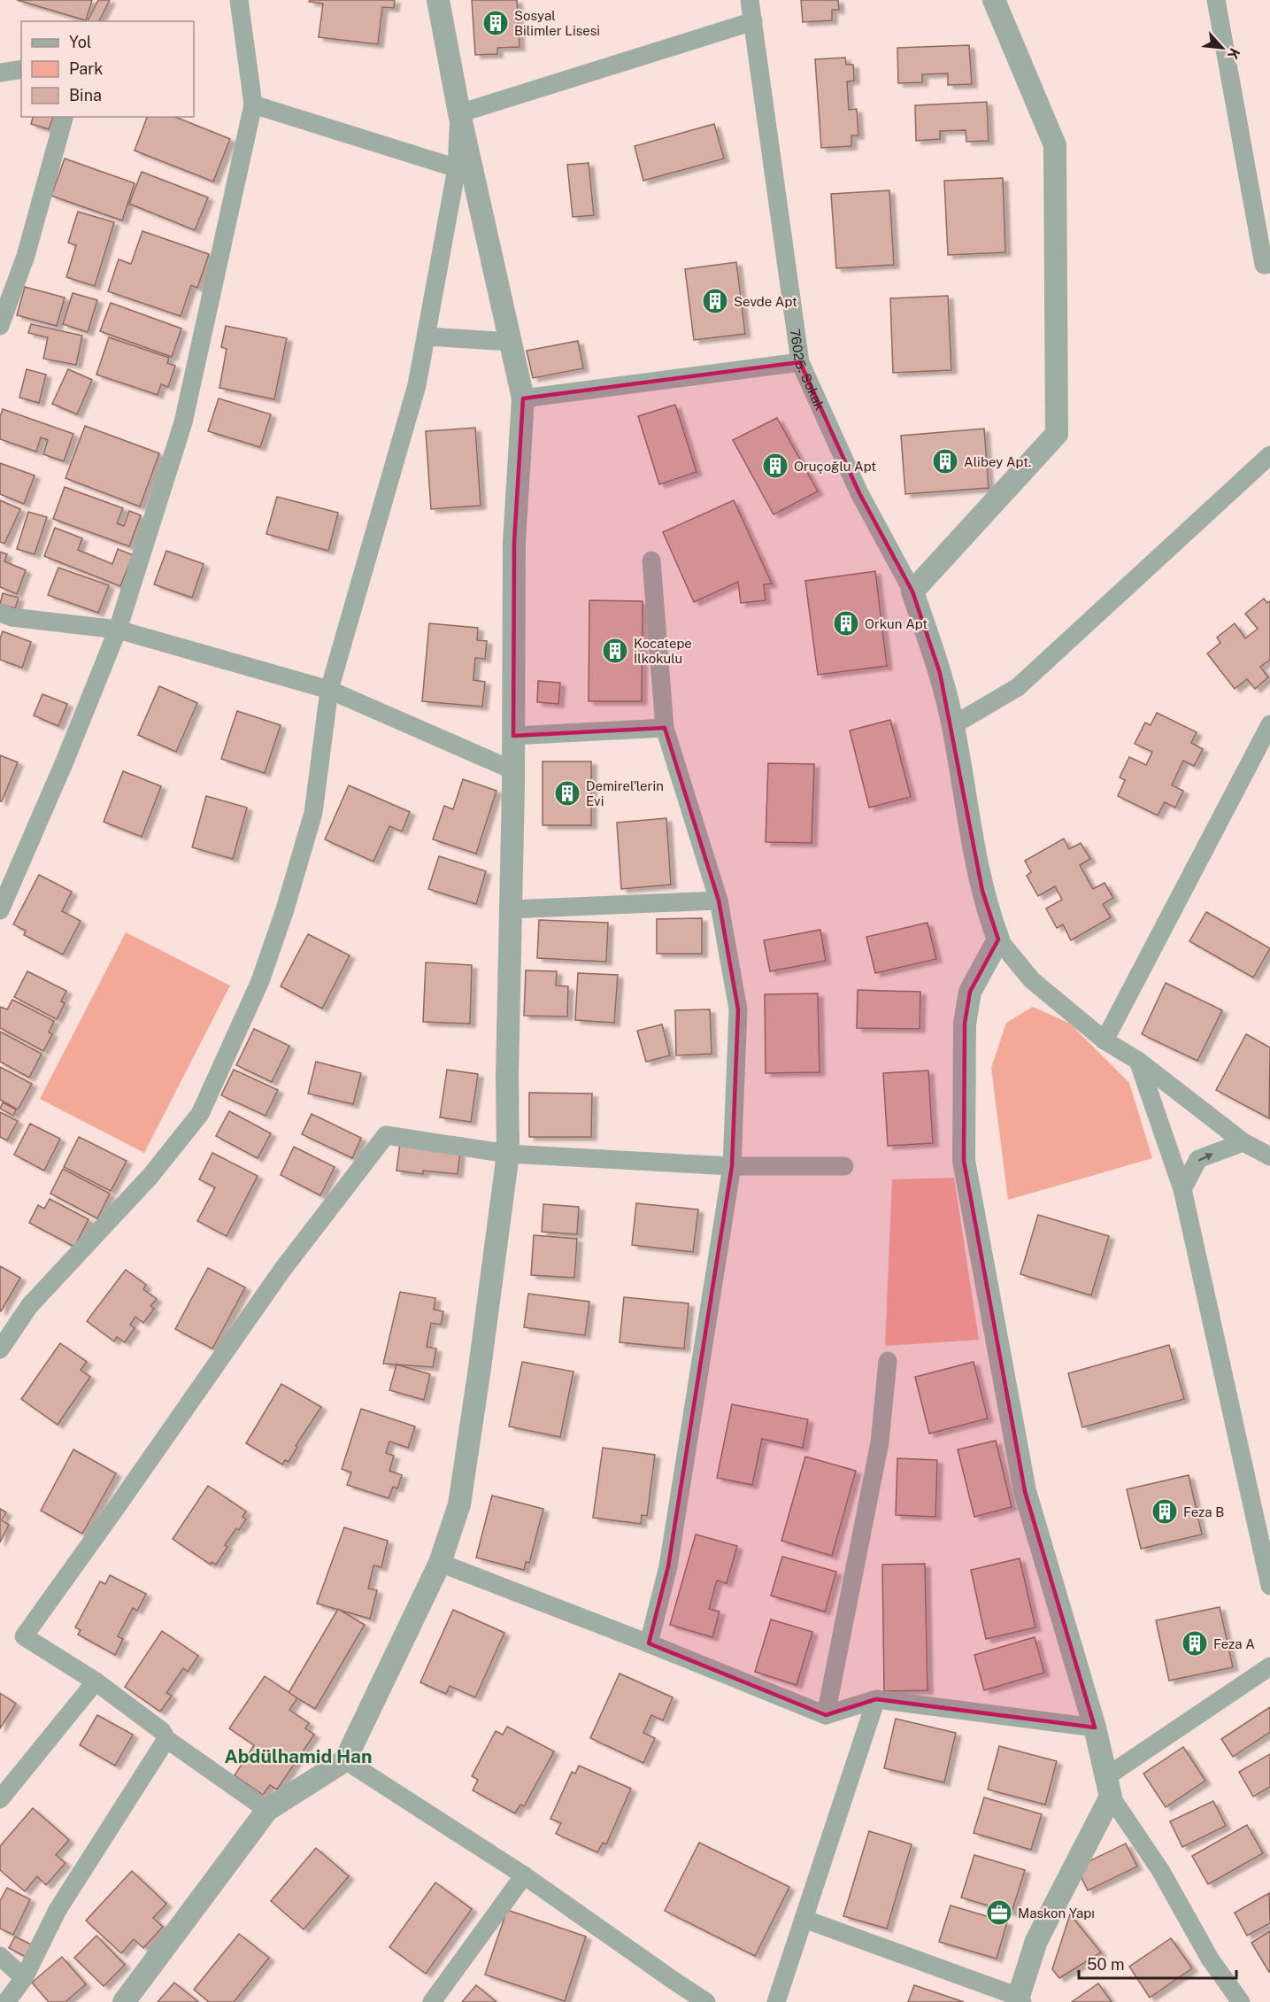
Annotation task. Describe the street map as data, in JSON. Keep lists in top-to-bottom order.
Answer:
{
  "streets": {
    "street": ["76025. Sokak"]
  },
  "districts": ["Abdülhamid Han"],
  "places": {
    "building": [
      "Sosyal Bilimler Lisesi",
      "Sevde Apt",
      "Alibey Apt.",
      "Oruçoğlu Apt",
      "Orkun Apt",
      "Kocatepe İlkokulu",
      "Demirel'lerin Evi",
      "Feza B",
      "Feza A"
    ],
    "office": ["Maskon Yapı"]
  },
  "legend": ["Yol", "Park", "Bina"],
  "scale_bar": "50 m",
  "north": "bottom right"
}
